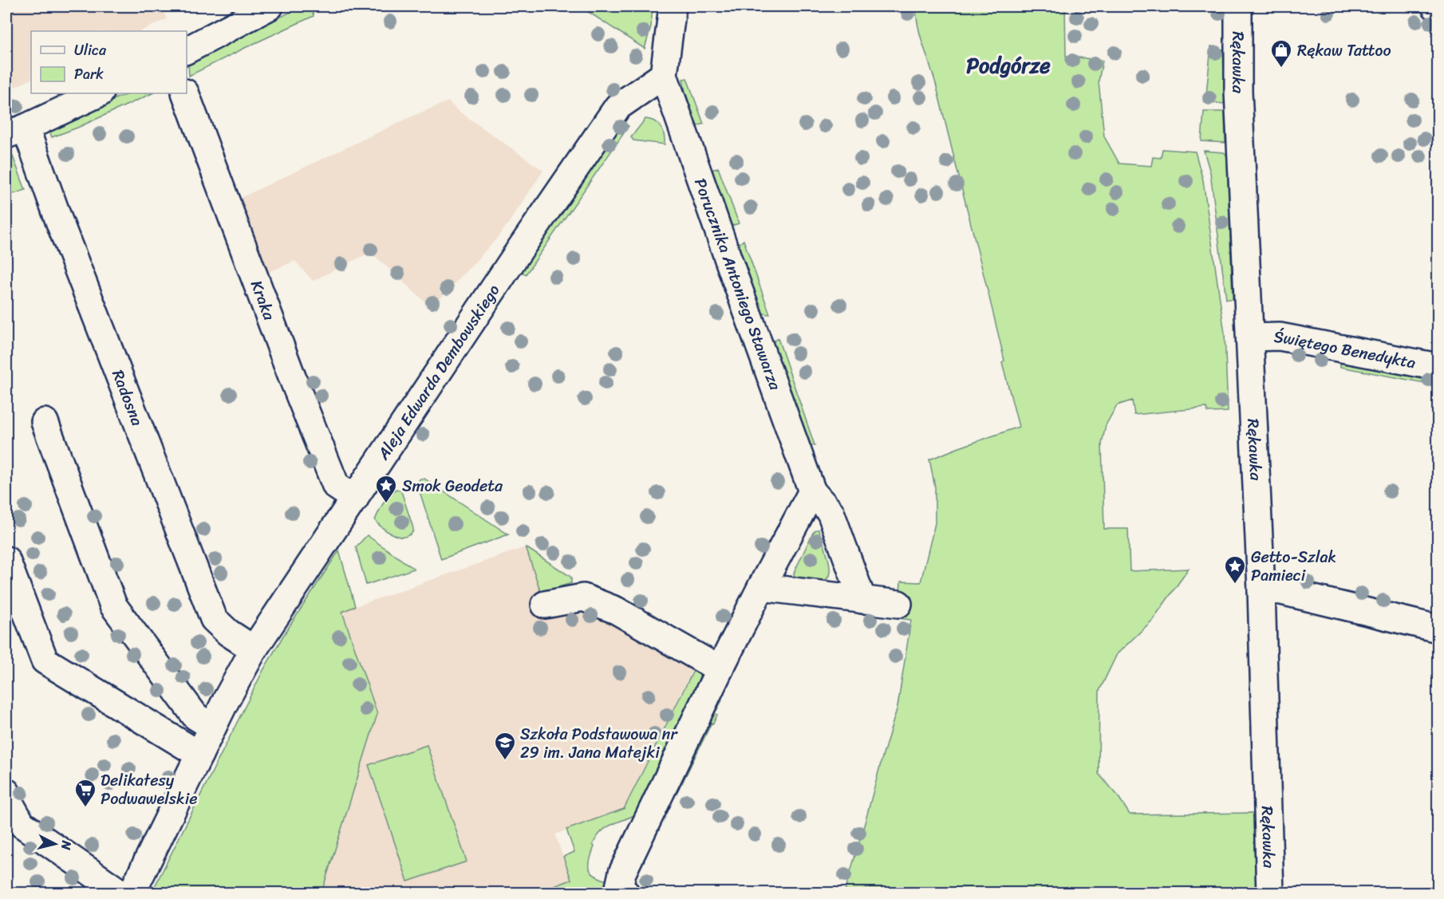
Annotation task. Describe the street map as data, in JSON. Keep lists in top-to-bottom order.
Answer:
{
  "streets": {
    "street": [
      "Rękawka",
      "Porucznika Antoniego Stawarza",
      "Kraka",
      "Świętego Benedykta",
      "Aleja Edwarda Dembowskiego",
      "Radosna"
    ]
  },
  "crossings": [
    ["Rękawka", "Świętego Benedykta"],
    ["Porucznika Antoniego Stawarza", "Aleja Edwarda Dembowskiego"],
    ["Kraka", "Aleja Edwarda Dembowskiego"],
    ["Aleja Edwarda Dembowskiego", "Radosna"]
  ],
  "districts": ["Podgórze"],
  "places": {
    "shop": ["Rękaw Tattoo"],
    "place": ["Smok Geodeta", "Getto-Szlak Pamieci"],
    "school or university": ["Szkoła Podstawowa nr 29 im. Jana Matejki"],
    "supermarket": ["Delikatesy Podwawelskie"]
  },
  "legend": ["Ulica", "Park"],
  "north": "right"
}
